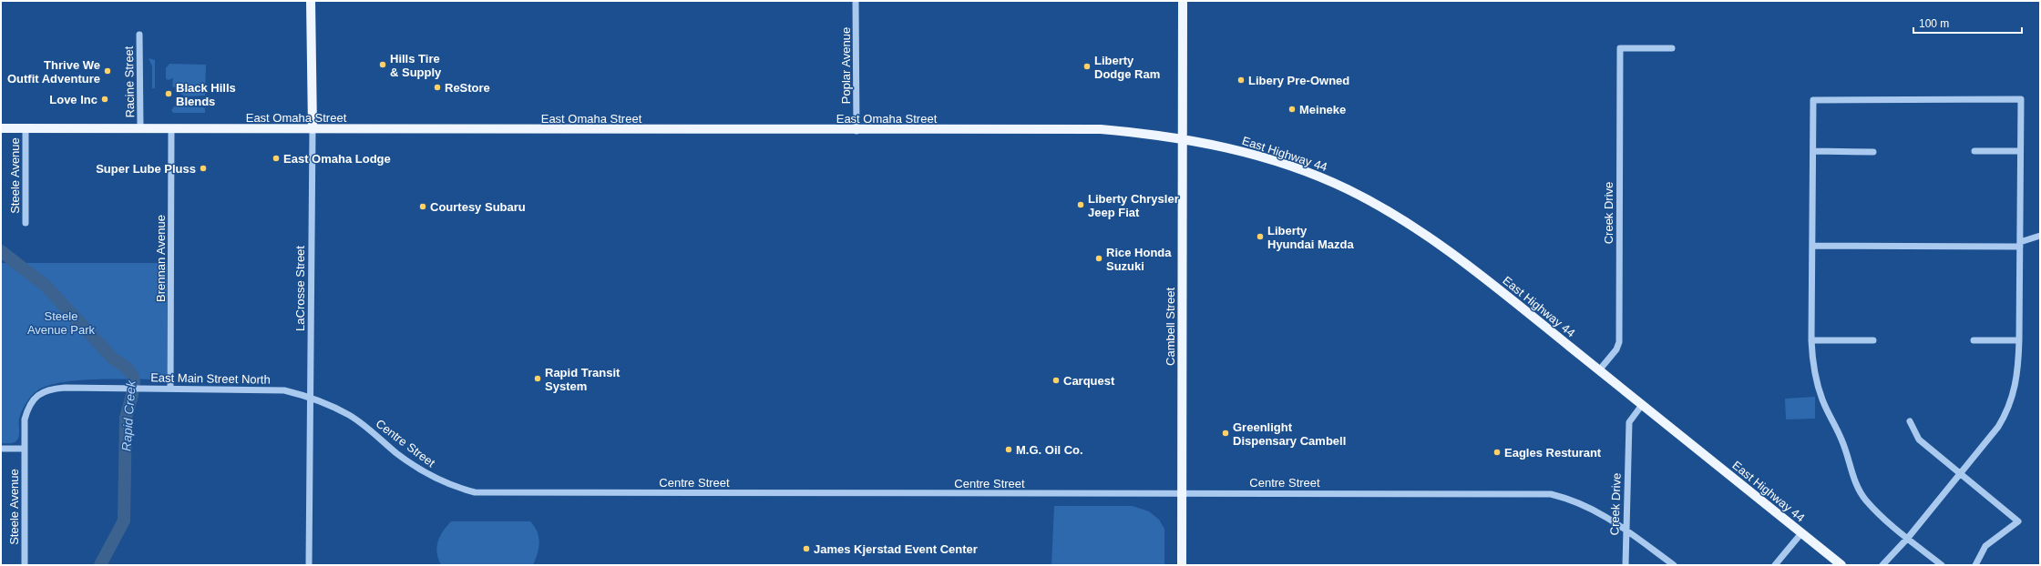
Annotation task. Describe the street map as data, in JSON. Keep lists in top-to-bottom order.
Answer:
{
  "streets": {
    "main road": [
      "East Omaha Street",
      "East Highway 44",
      "LaCrosse Street",
      "Cambell Street"
    ],
    "street": [
      "Poplar Avenue",
      "Racine Street",
      "Steele Avenue",
      "Creek Drive",
      "Brennan Avenue",
      "East Main Street North",
      "Centre Street"
    ]
  },
  "crossings": [
    ["Poplar Avenue", "East Omaha Street"],
    ["Racine Street", "East Omaha Street"],
    ["East Omaha Street", "East Highway 44"],
    ["East Omaha Street", "Steele Avenue"],
    ["East Omaha Street", "Brennan Avenue"],
    ["East Omaha Street", "LaCrosse Street"],
    ["East Omaha Street", "Cambell Street"],
    ["East Highway 44", "Creek Drive"],
    ["East Highway 44", "Cambell Street"],
    ["Steele Avenue", "East Main Street North"],
    ["Creek Drive", "Centre Street"],
    ["Brennan Avenue", "East Main Street North"],
    ["LaCrosse Street", "East Main Street North"],
    ["LaCrosse Street", "Centre Street"],
    ["Cambell Street", "Centre Street"],
    ["East Main Street North", "Centre Street"]
  ],
  "water": ["Rapid Creek"],
  "parks": ["Steele Avenue Park"],
  "places": [
    "Hills Tire & Supply",
    "Liberty Dodge Ram",
    "Thrive We Outfit Adventure",
    "Libery Pre-Owned",
    "ReStore",
    "Black Hills Blends",
    "Love Inc",
    "Meineke",
    "East Omaha Lodge",
    "Super Lube Pluss",
    "Liberty Chrysler Jeep Fiat",
    "Courtesy Subaru",
    "Liberty Hyundai Mazda",
    "Rice Honda Suzuki",
    "Rapid Transit System",
    "Carquest",
    "Greenlight Dispensary Cambell",
    "M.G. Oil Co.",
    "Eagles Resturant",
    "James Kjerstad Event Center"
  ],
  "scale_bar": "100 m"
}
